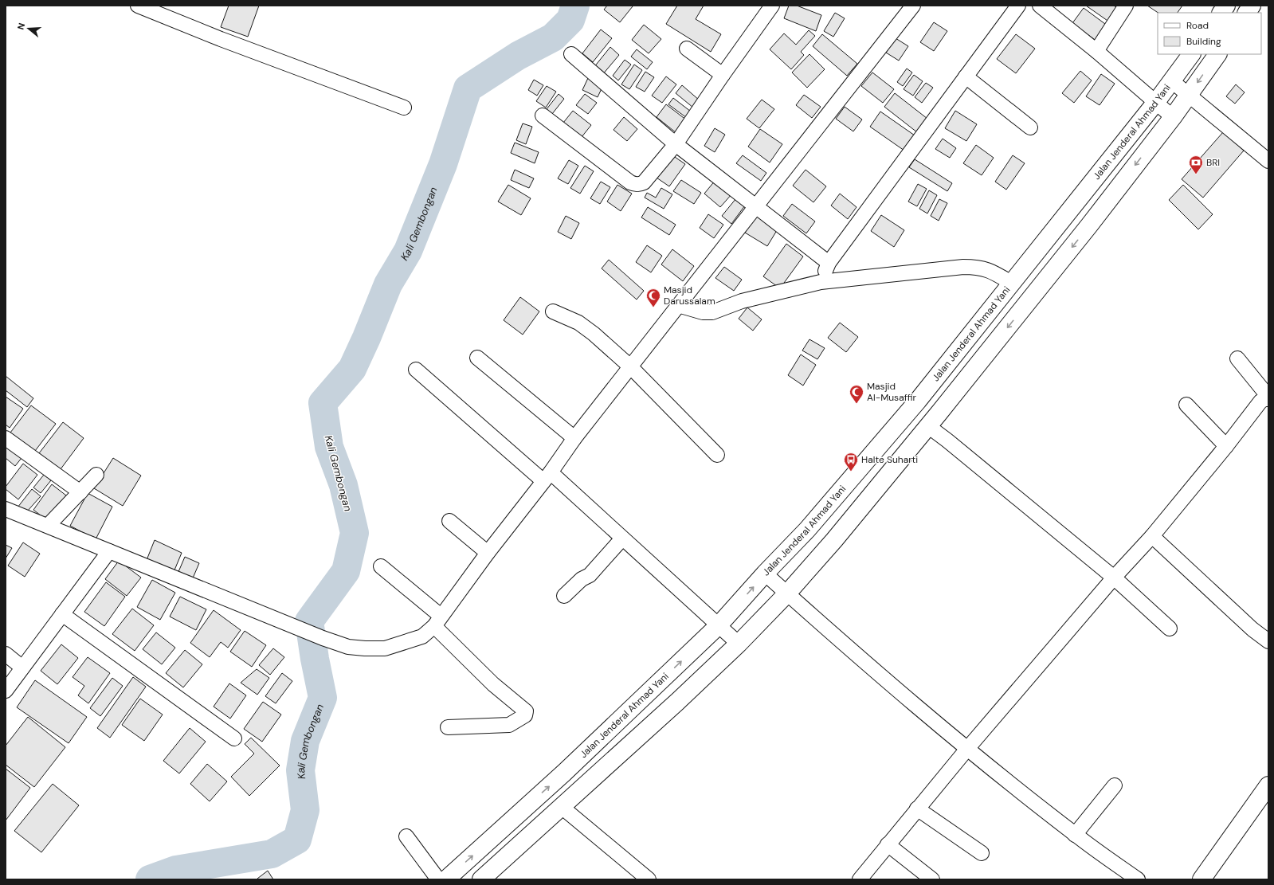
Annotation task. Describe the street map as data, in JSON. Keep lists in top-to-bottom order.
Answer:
{
  "streets": {
    "main road": ["Jalan Jenderal Ahmad Yani"]
  },
  "water": ["Kali Gembongan"],
  "places": {
    "bank": ["BRI"],
    "mosque": ["Masjid Darussalam", "Masjid Al-Musaffir"],
    "bus stop": ["Halte Suharti"]
  },
  "legend": ["Road", "Building"],
  "north": "left"
}
